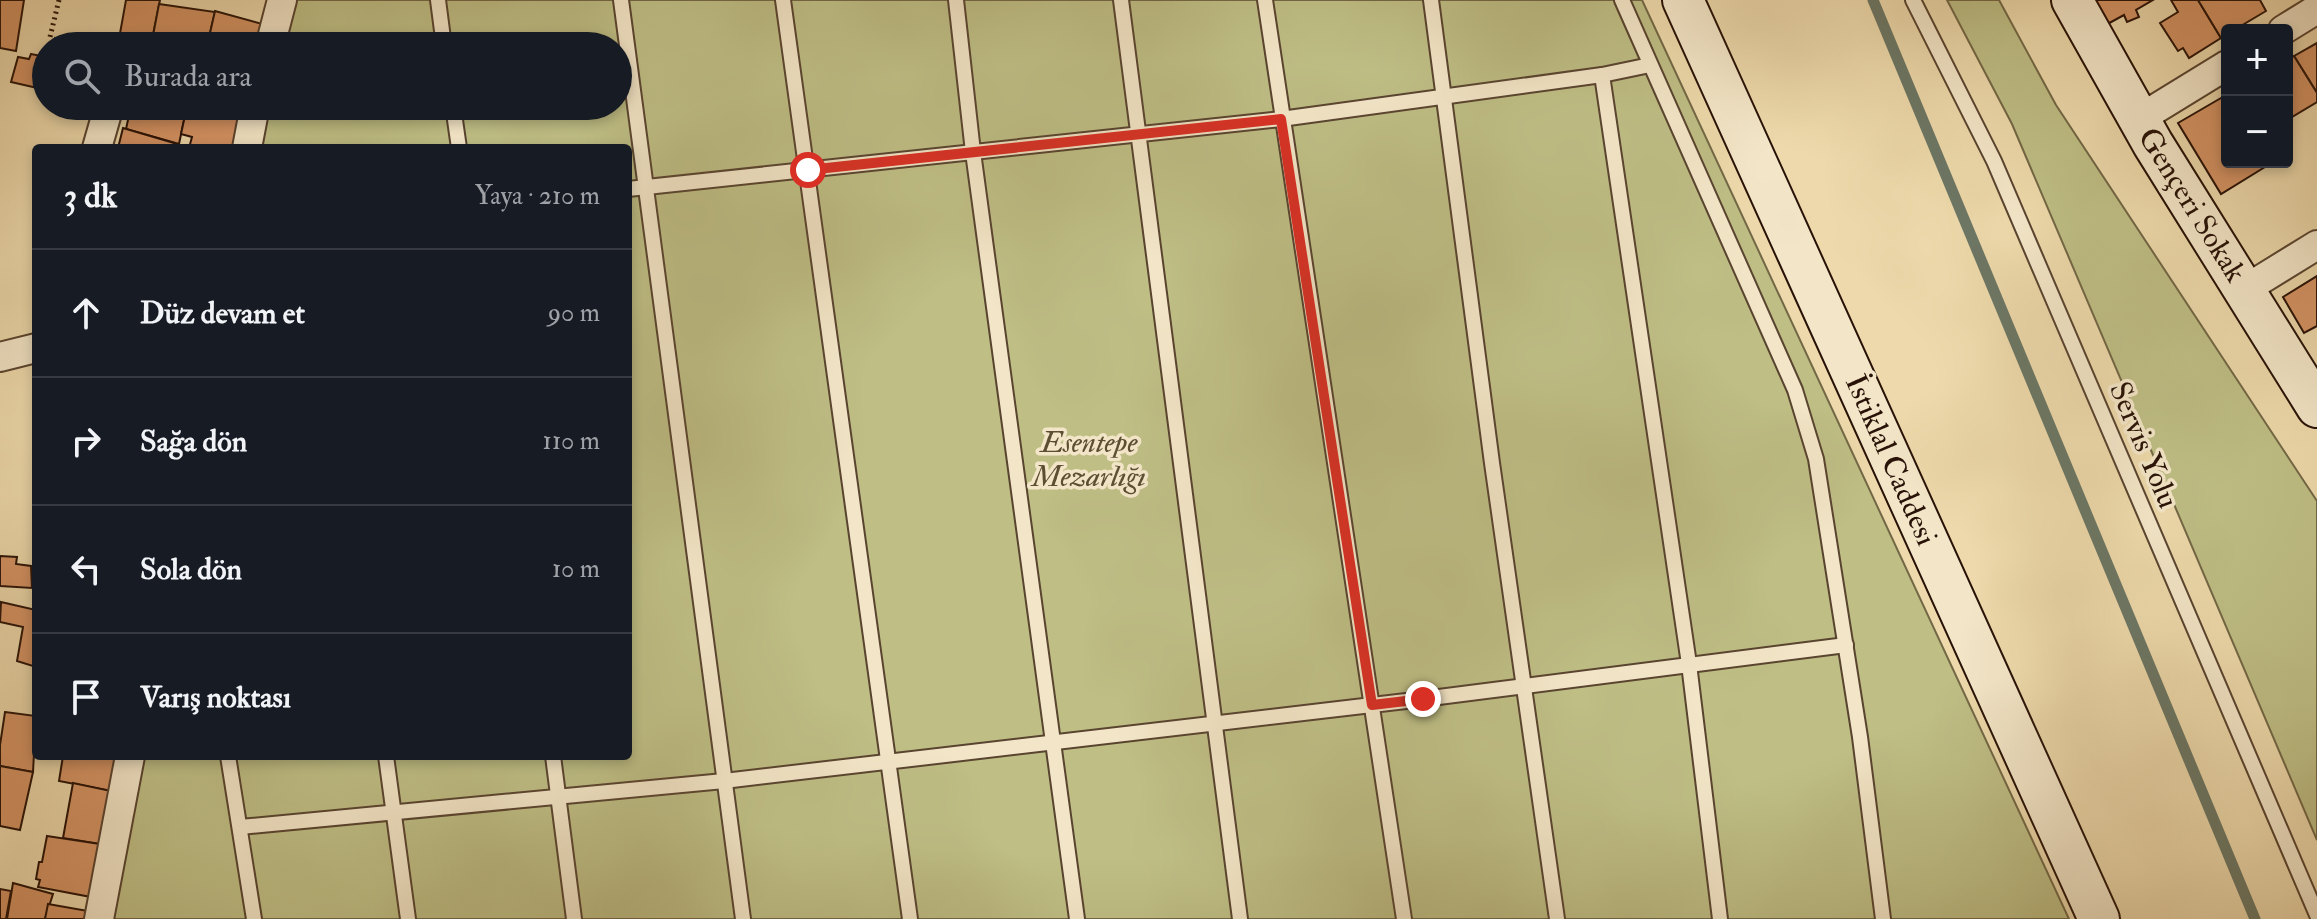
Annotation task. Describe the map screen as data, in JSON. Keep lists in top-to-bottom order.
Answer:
{
  "streets": {
    "street": ["Gençeri Sokak", "İstiklal Caddesi"],
    "lane": ["Servis Yolu"]
  },
  "parks": ["Esentepe Mezarlığı"],
  "page": {
    "map_buttons": ["+", "−"],
    "search": "Burada ara",
    "heading": ["3 dk", "Yaya · 210 m"],
    "list": [
      ["Düz devam et", "90 m"],
      ["Sağa dön", "110 m"],
      ["Sola dön", "10 m"],
      "Varış noktası"
    ]
  }
}
